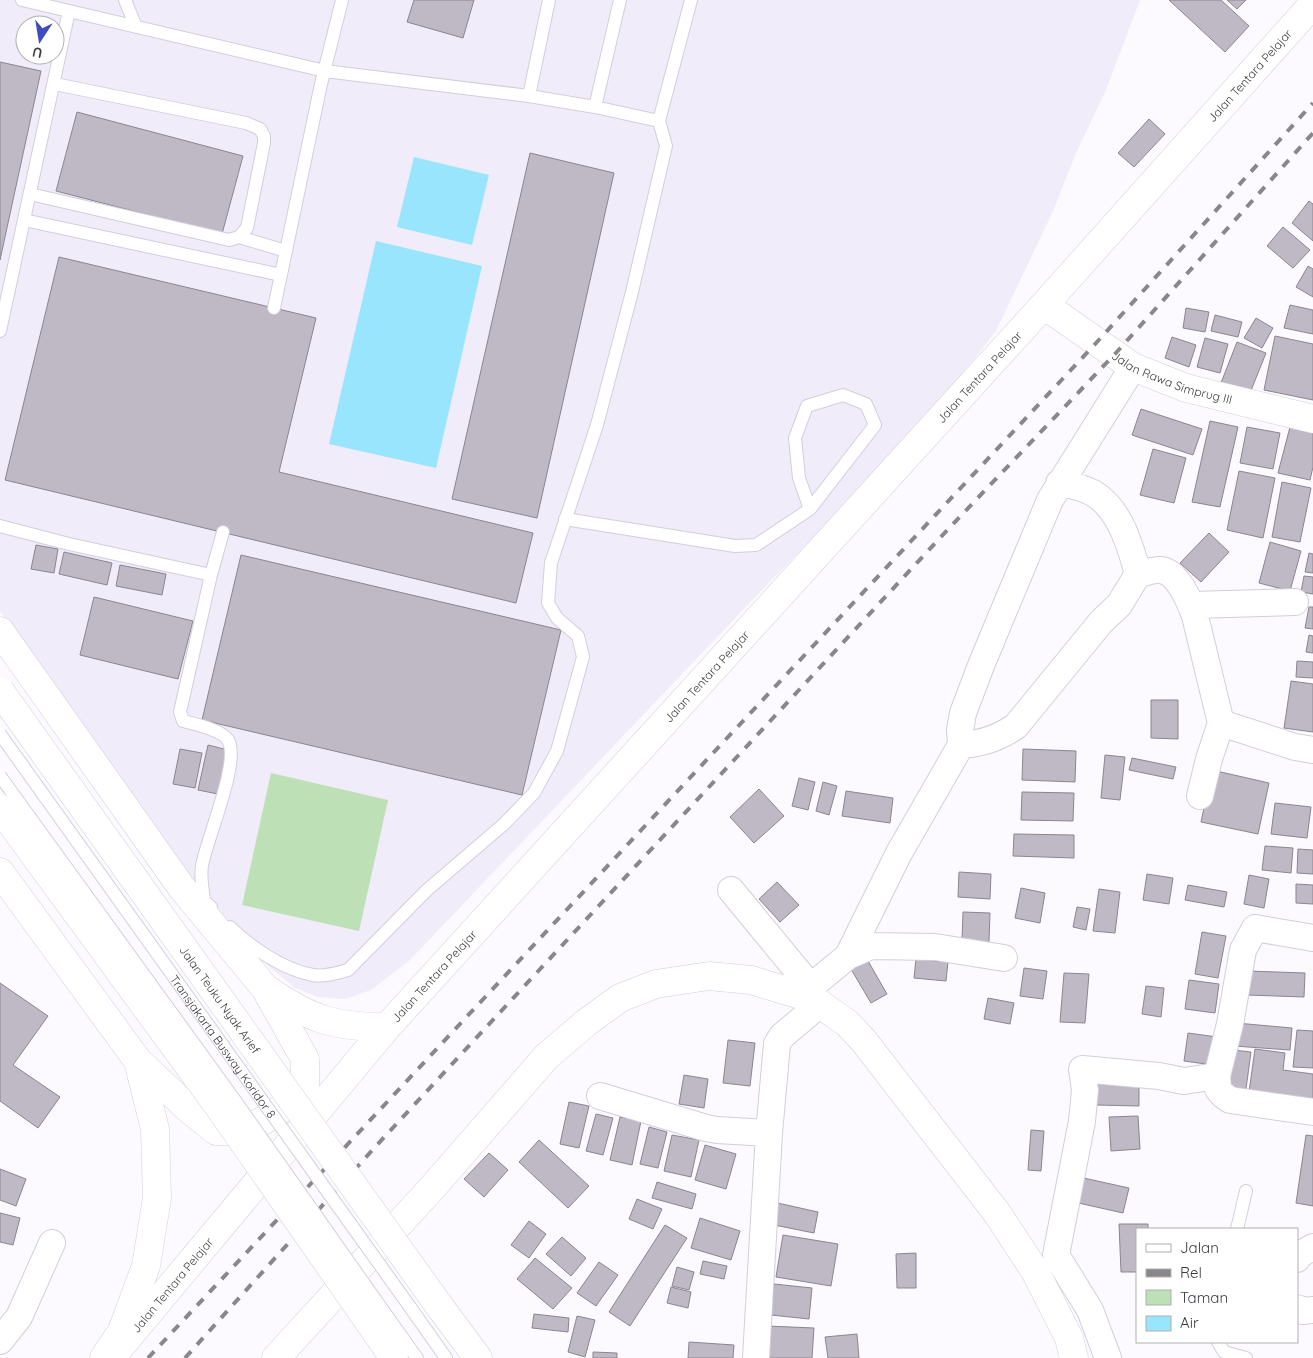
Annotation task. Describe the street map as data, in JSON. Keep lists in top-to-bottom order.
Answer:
{
  "streets": {
    "main road": ["Jalan Tentara Pelajar", "Jalan Rawa Simprug III", "Jalan Teuku Nyak Arief"],
    "lane": ["Transjakarta Busway Koridor 8"]
  },
  "crossings": [
    ["Jalan Tentara Pelajar", "Jalan Rawa Simprug III"]
  ],
  "legend": [
    "Jalan",
    "Rel",
    "Taman",
    "Air"
  ],
  "north": "bottom"
}
